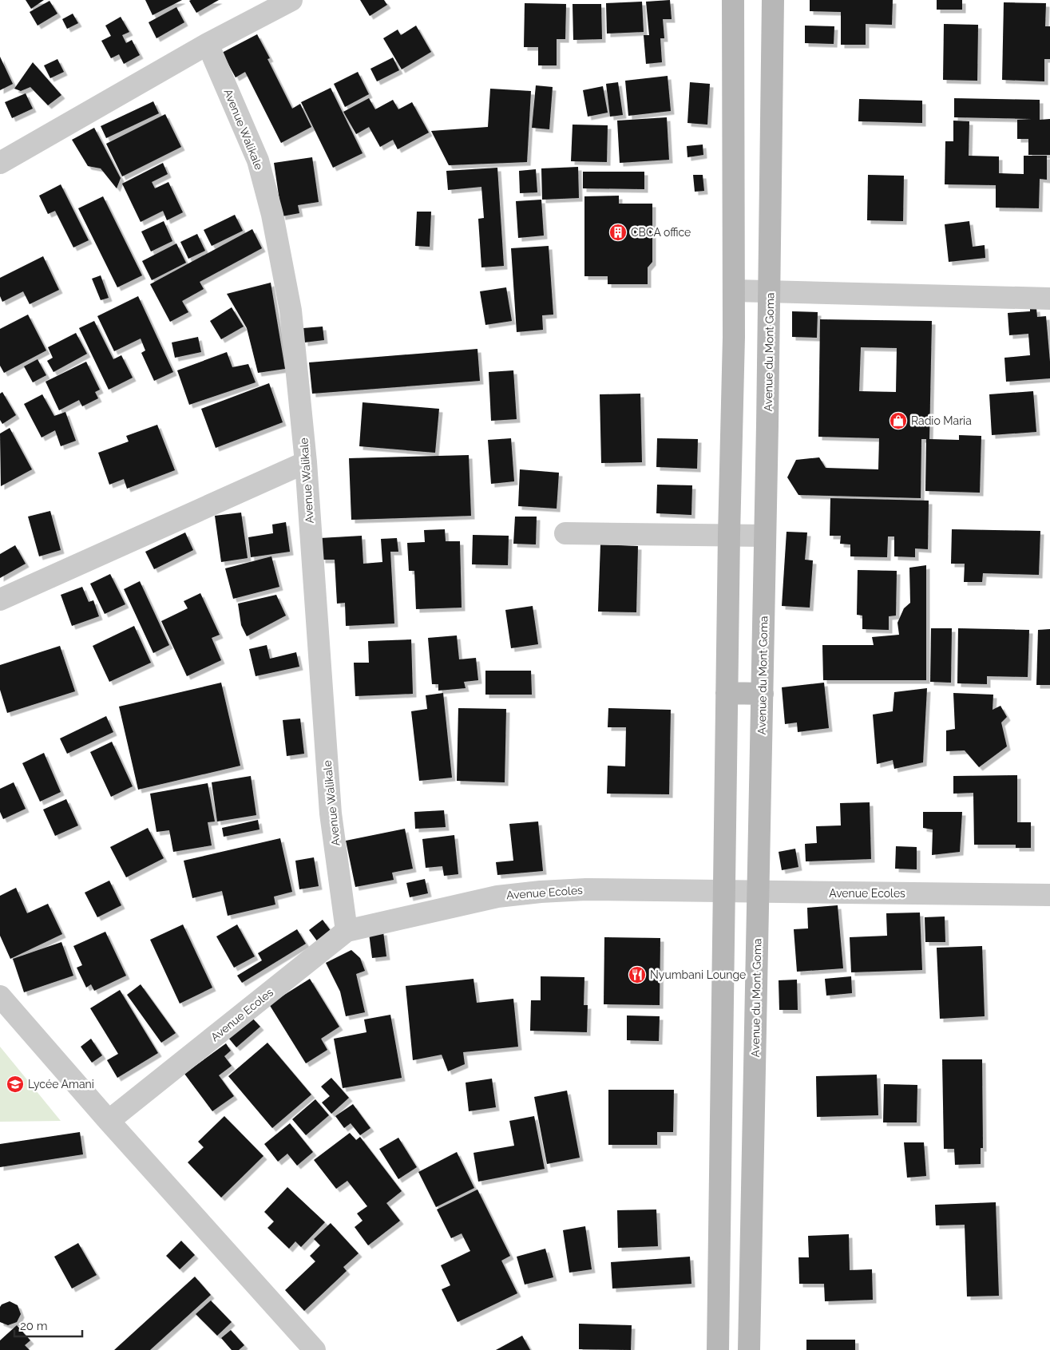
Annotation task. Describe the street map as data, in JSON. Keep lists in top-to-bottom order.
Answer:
{
  "streets": {
    "street": ["Avenue Walikale", "Avenue du Mont Goma", "Avenue Ecoles"]
  },
  "crossings": [
    ["Avenue Walikale", "Avenue Ecoles"],
    ["Avenue du Mont Goma", "Avenue Ecoles"]
  ],
  "places": {
    "building": ["CBCA office"],
    "shop": ["Radio Maria"],
    "restaurant": ["Nyumbani Lounge"],
    "school or university": ["Lycée Amani"]
  },
  "scale_bar": "20 m"
}
